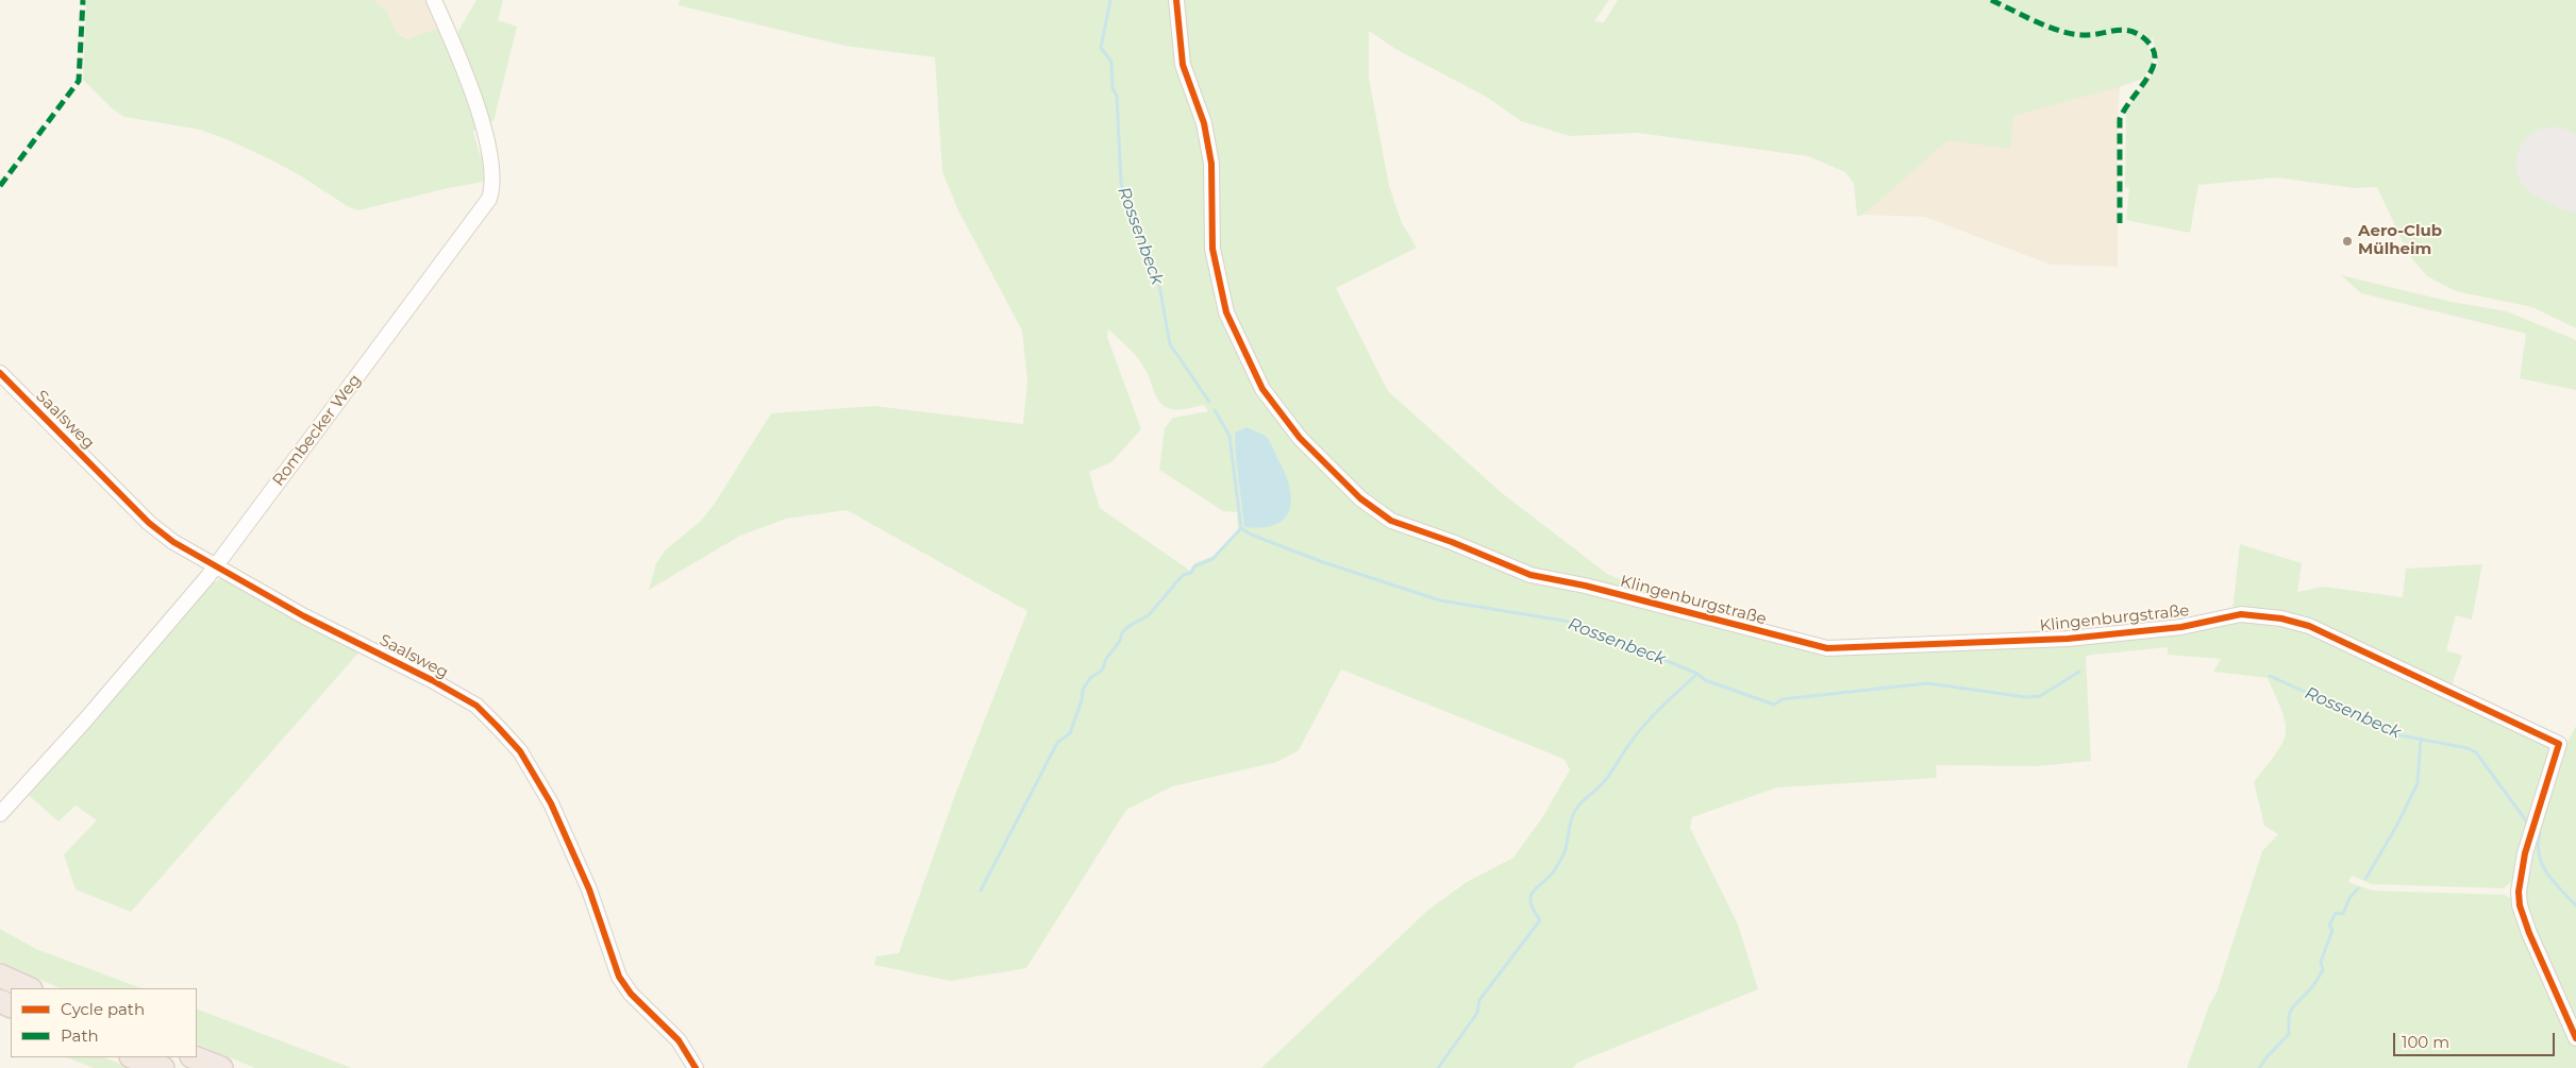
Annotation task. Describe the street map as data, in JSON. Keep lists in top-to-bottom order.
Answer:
{
  "streets": {
    "street": ["Saalsweg", "Rombecker Weg", "Klingenburgstraße"]
  },
  "crossings": [
    ["Saalsweg", "Rombecker Weg"]
  ],
  "water": ["Rossenbeck"],
  "places": ["Aero-Club Mülheim"],
  "legend": ["Cycle path", "Path"],
  "scale_bar": "100 m"
}
